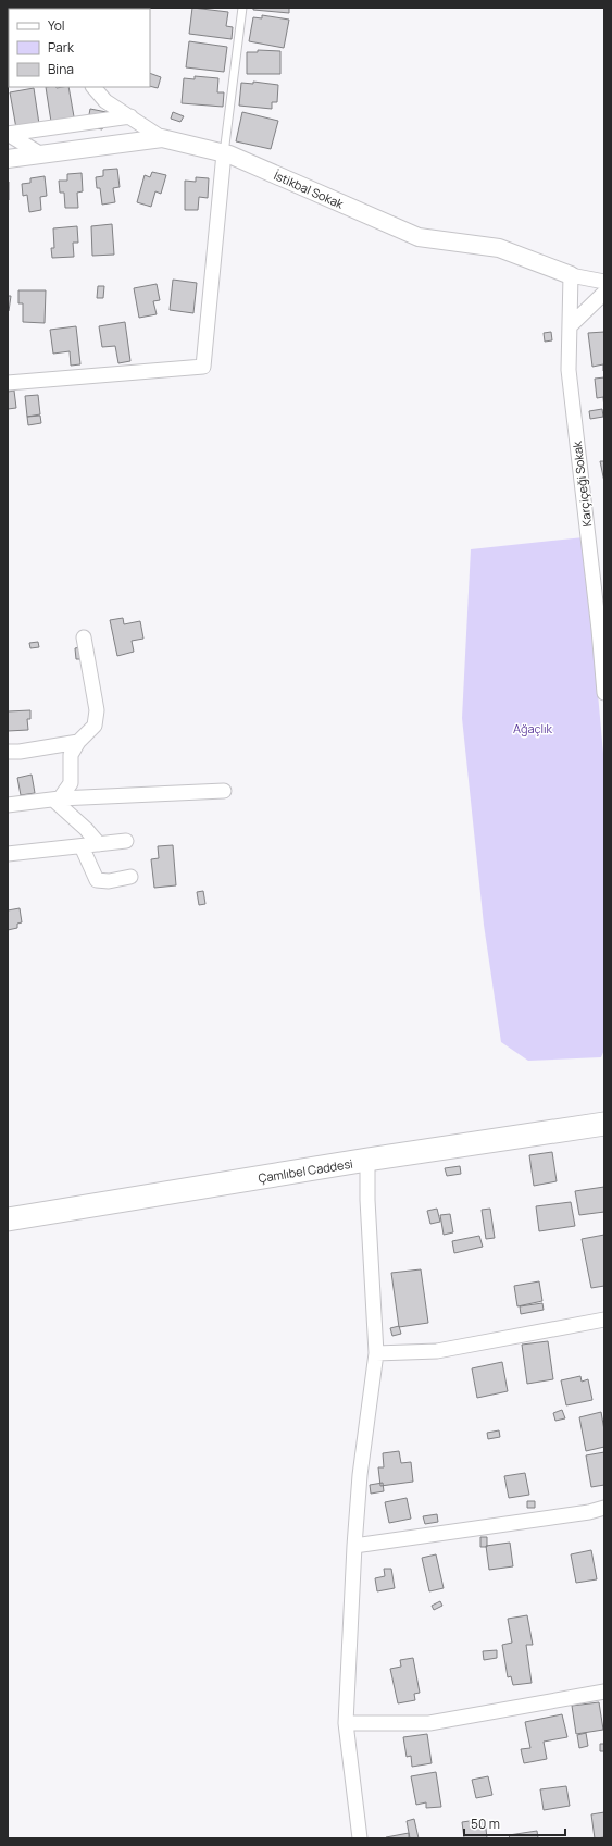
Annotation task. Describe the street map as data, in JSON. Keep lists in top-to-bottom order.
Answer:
{
  "streets": {
    "main road": ["Çamlıbel Caddesi"],
    "street": ["İstikbal Sokak", "Karçiçeği Sokak"]
  },
  "crossings": [
    ["İstikbal Sokak", "Karçiçeği Sokak"]
  ],
  "parks": ["Ağaçlık"],
  "legend": ["Yol", "Park", "Bina"],
  "scale_bar": "50 m"
}
